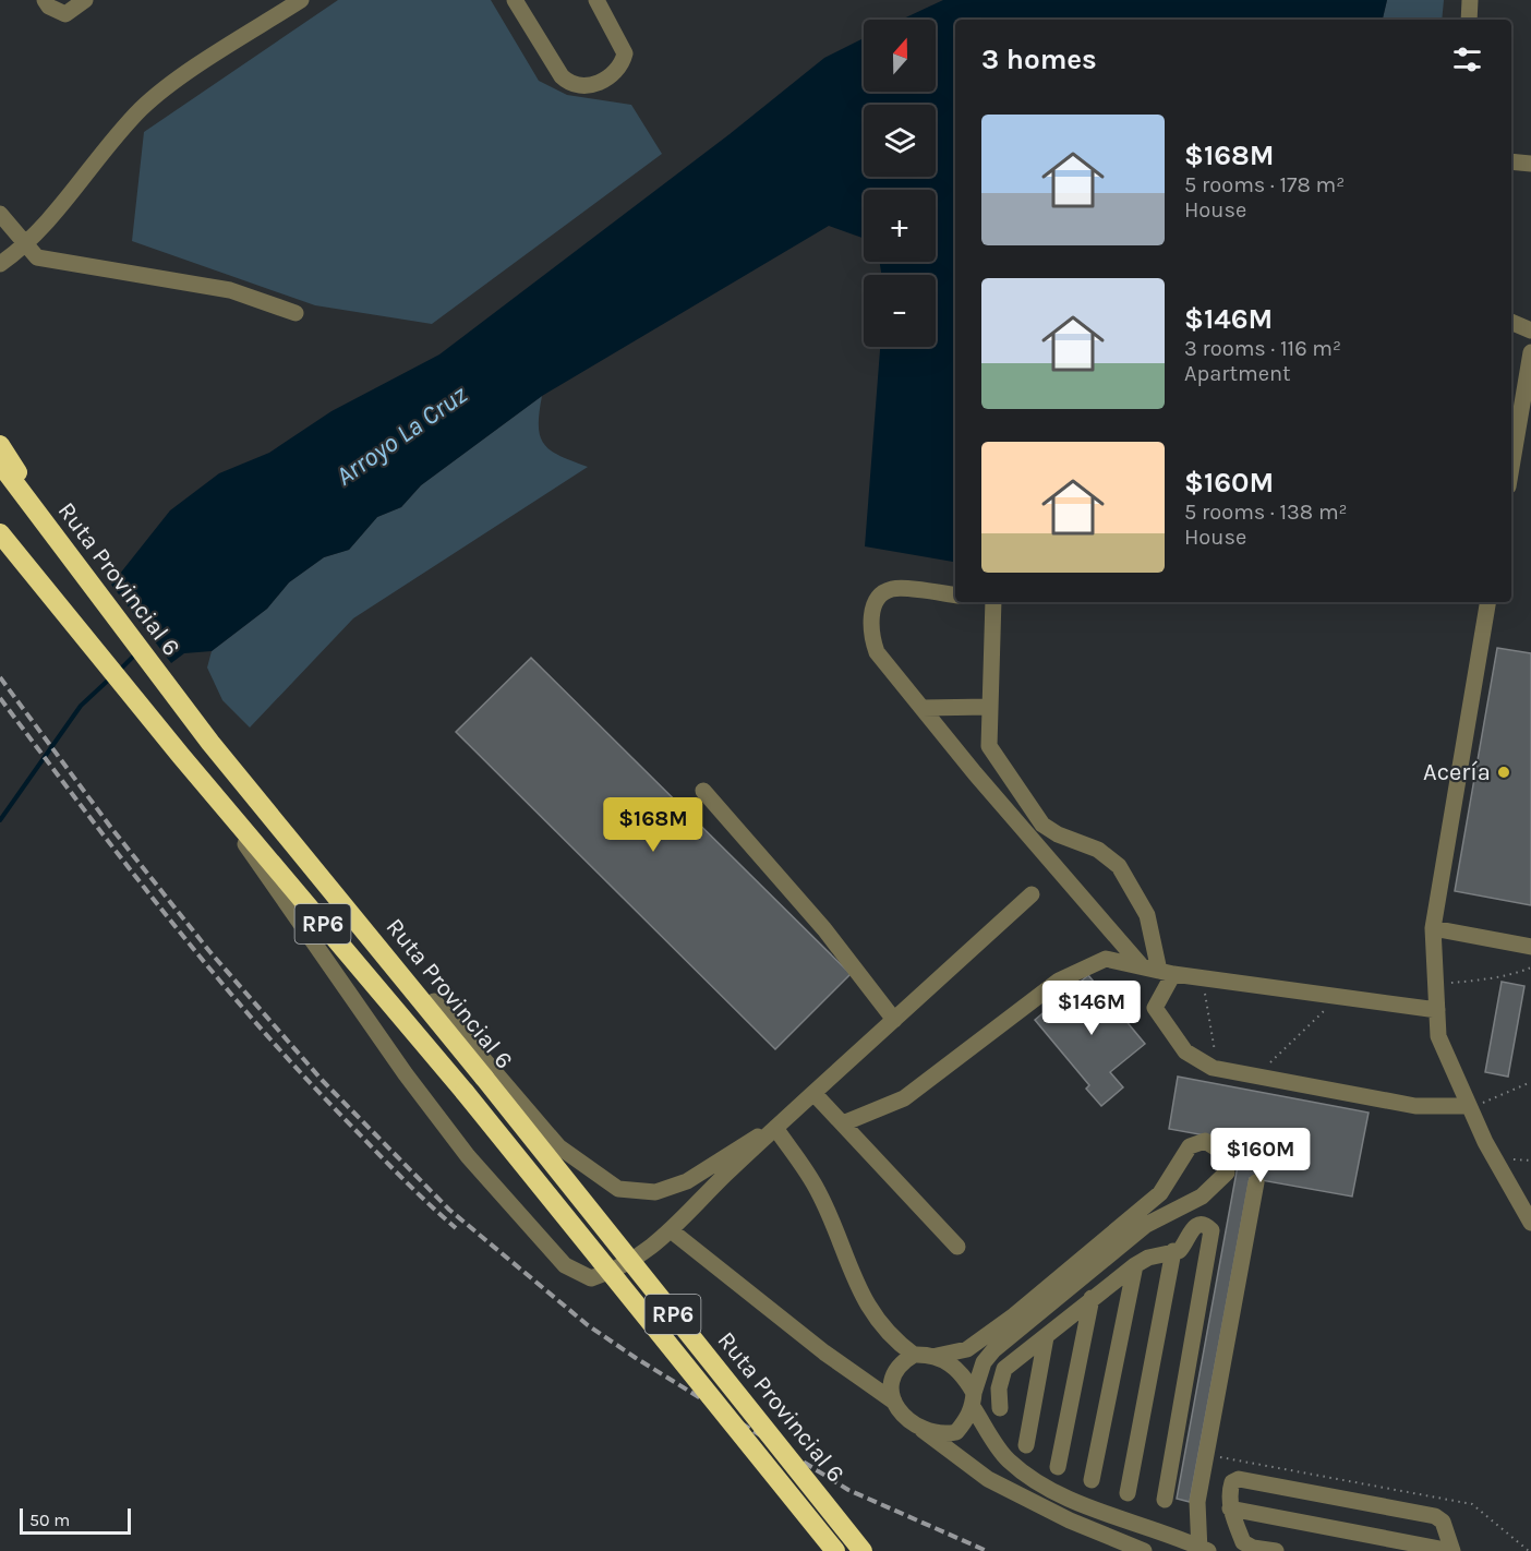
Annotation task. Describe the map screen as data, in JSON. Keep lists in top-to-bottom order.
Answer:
{
  "streets": {
    "highway": ["Ruta Provincial 6", "RP6"]
  },
  "water": ["Arroyo La Cruz"],
  "places": ["Acería"],
  "scale_bar": "50 m",
  "north": "top",
  "page": {
    "map_buttons": ["+", "−"],
    "heading": "3 homes",
    "list": [
      {
        "name": "$168M",
        "note": "5 rooms · 178 m² · House"
      },
      {
        "name": "$146M",
        "note": "3 rooms · 116 m² · Apartment"
      },
      {
        "name": "$160M",
        "note": "5 rooms · 138 m² · House"
      }
    ],
    "price": ["$168M", "$146M", "$160M"],
    "scale": "50 m"
  }
}
